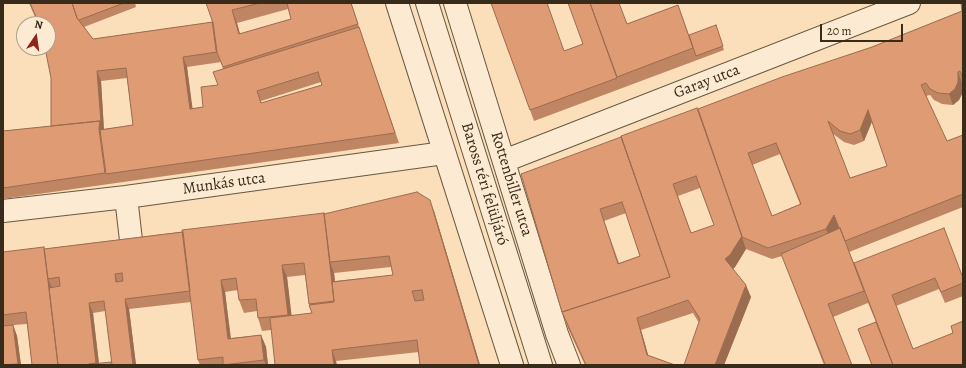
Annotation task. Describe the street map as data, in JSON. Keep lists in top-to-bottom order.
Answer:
{
  "streets": {
    "street": [
      "Garay utca",
      "Munkás utca",
      "Baross téri felüljáró",
      "Rottenbiller utca"
    ]
  },
  "crossings": [
    ["Garay utca", "Rottenbiller utca"]
  ],
  "scale_bar": "20 m",
  "north": "top"
}
